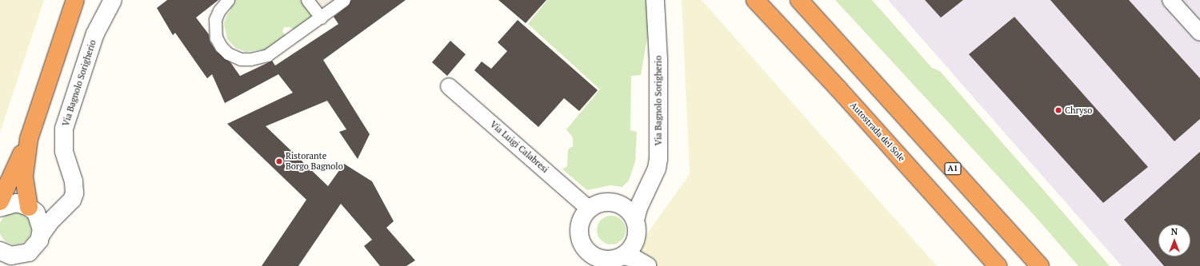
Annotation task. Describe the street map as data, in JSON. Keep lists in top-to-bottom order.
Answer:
{
  "streets": {
    "highway": ["Autostrada del Sole", "A1"],
    "street": ["Via Bagnolo Sorigherio", "Via Luigi Calabresi"]
  },
  "crossings": [
    ["Via Bagnolo Sorigherio", "Via Luigi Calabresi"]
  ],
  "places": ["Chryso", "Ristorante Borgo Bagnolo"],
  "north": "top"
}
